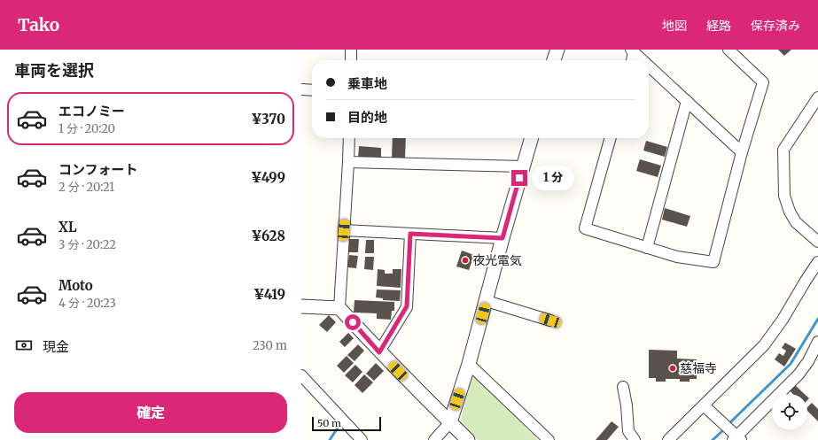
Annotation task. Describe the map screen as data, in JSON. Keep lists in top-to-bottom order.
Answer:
{
  "places": ["夜光電気", "慈福寺"],
  "scale_bar": "50 m",
  "page": {
    "header": "Tako",
    "nav": ["地図", "経路", "保存済み"],
    "heading": "車両を選択",
    "banner": ["乗車地", "目的地"],
    "list": [
      {
        "name": "エコノミー",
        "note": "1 分 · 20:20",
        "value": "¥370"
      },
      {
        "name": "コンフォート",
        "note": "2 分 · 20:21",
        "value": "¥499"
      },
      {
        "name": "XL",
        "note": "3 分 · 20:22",
        "value": "¥628"
      },
      {
        "name": "Moto",
        "note": "4 分 · 20:23",
        "value": "¥419"
      }
    ],
    "bubble": "1 分",
    "pay": ["現金", "230 m"],
    "buttons": "確定",
    "scale": "50 m"
  }
}
